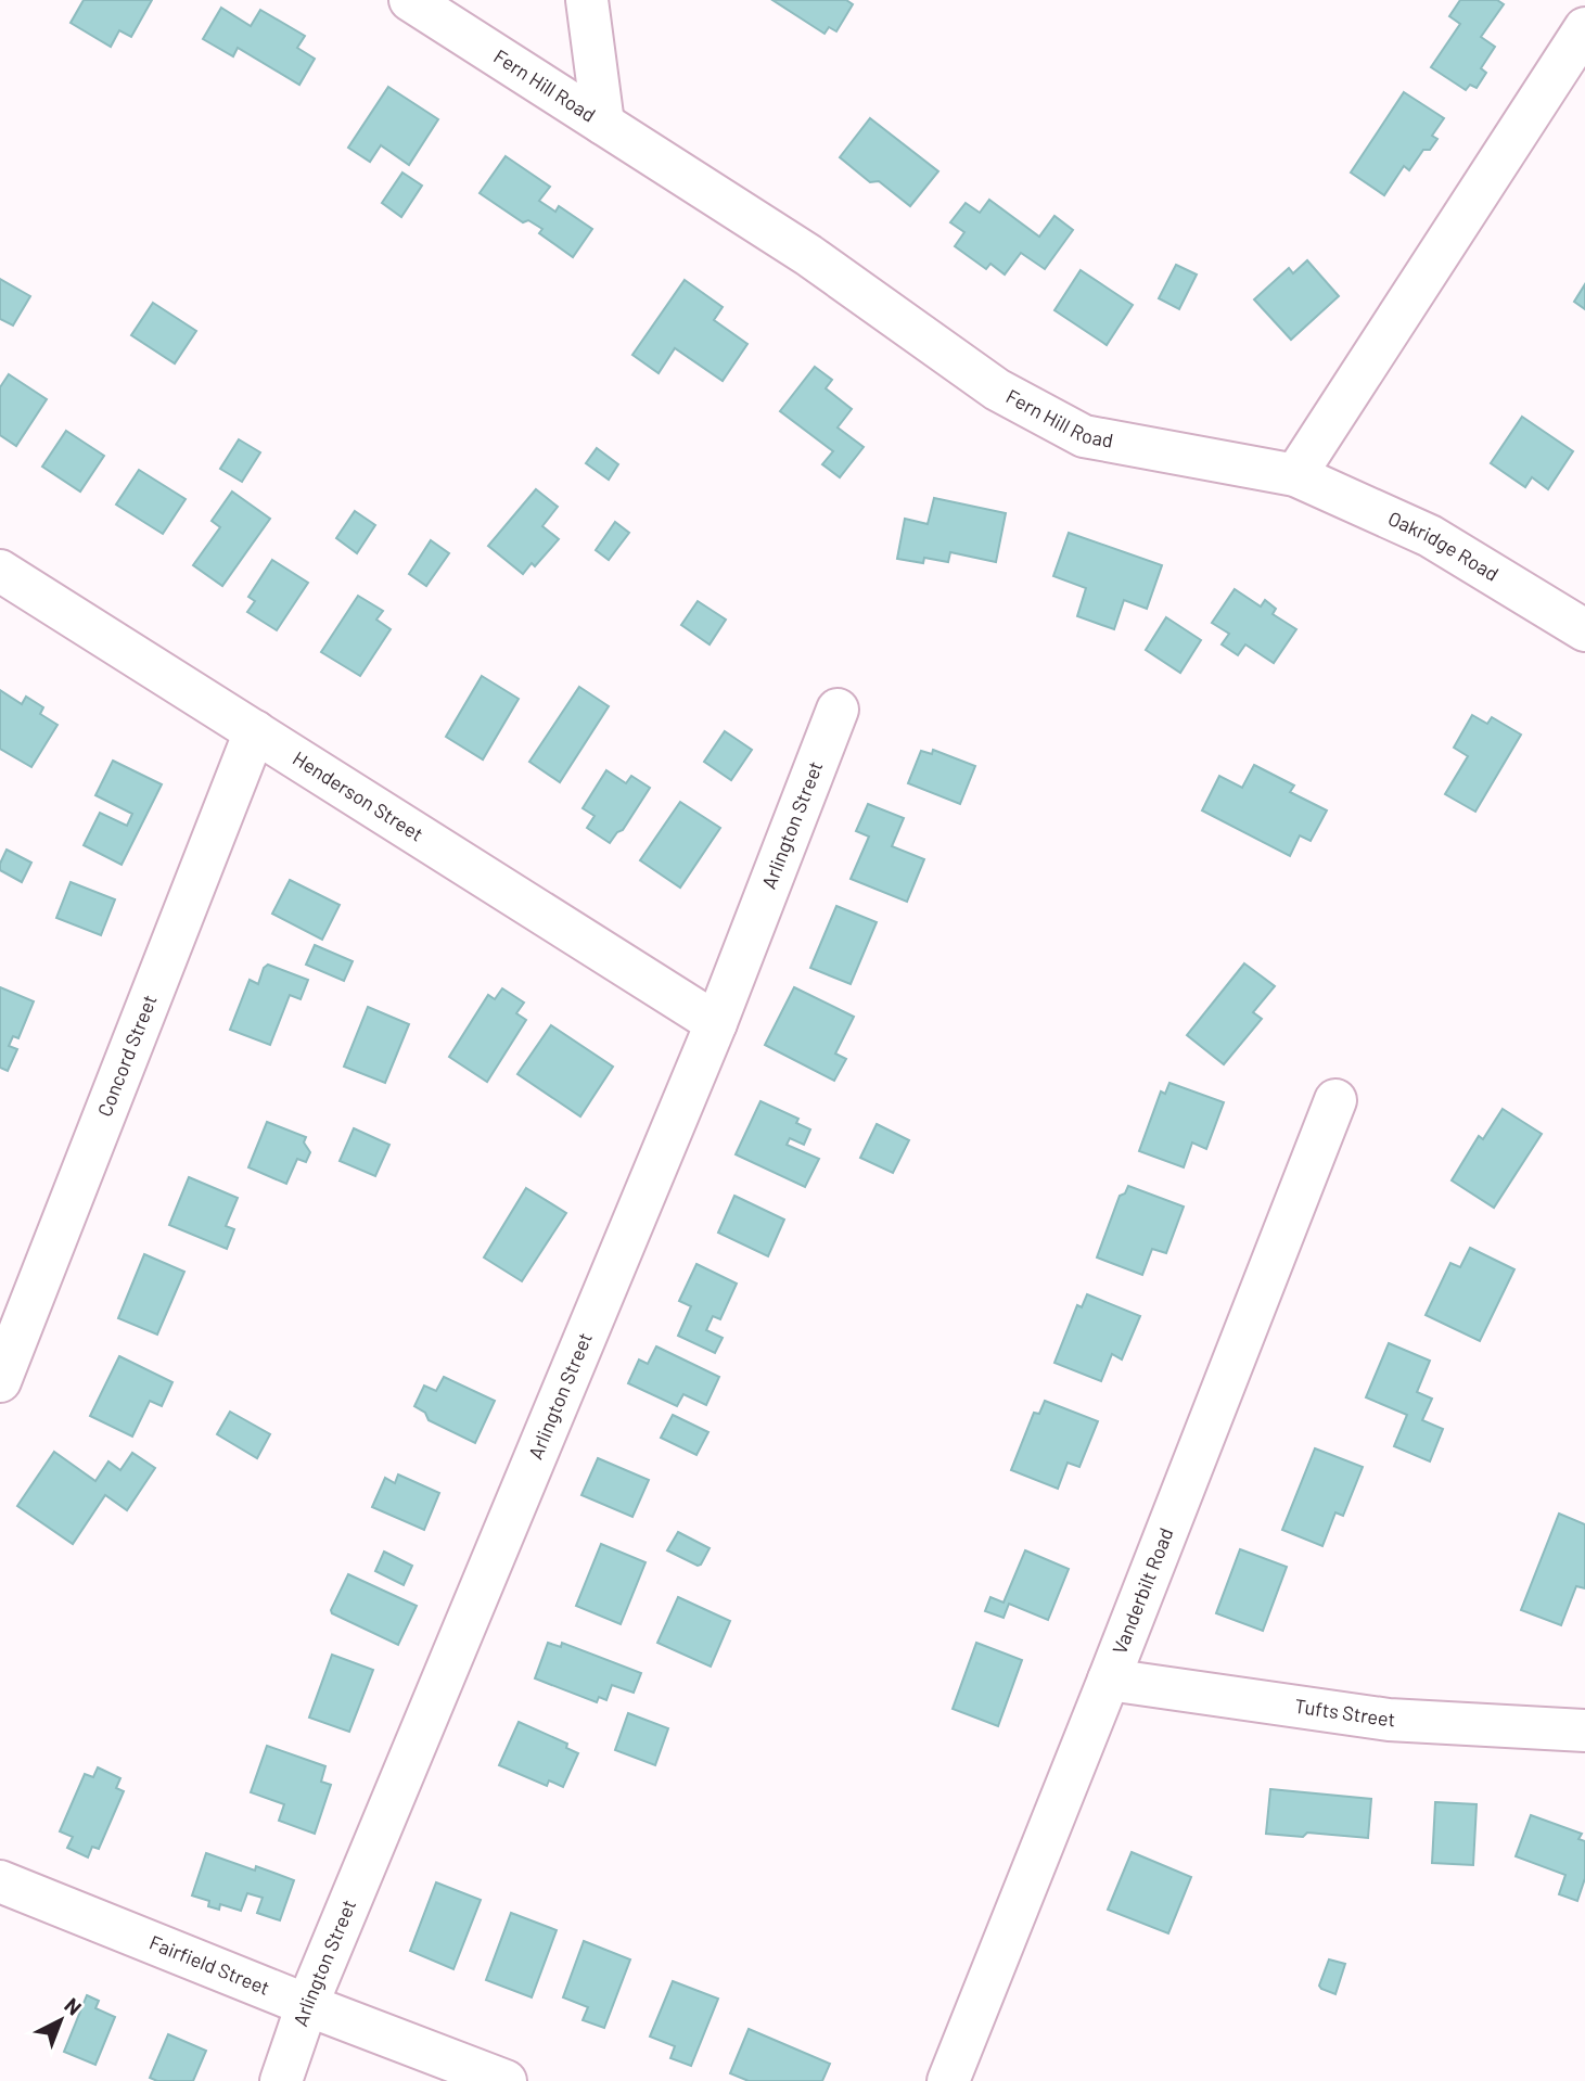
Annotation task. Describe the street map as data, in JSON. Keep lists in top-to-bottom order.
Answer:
{
  "streets": {
    "street": [
      "Fern Hill Road",
      "Oakridge Road",
      "Henderson Street",
      "Arlington Street",
      "Concord Street",
      "Vanderbilt Road",
      "Tufts Street",
      "Fairfield Street"
    ]
  },
  "crossings": [
    ["Fern Hill Road", "Oakridge Road"],
    ["Henderson Street", "Arlington Street"],
    ["Henderson Street", "Concord Street"],
    ["Arlington Street", "Fairfield Street"],
    ["Vanderbilt Road", "Tufts Street"]
  ],
  "north": "top right"
}
